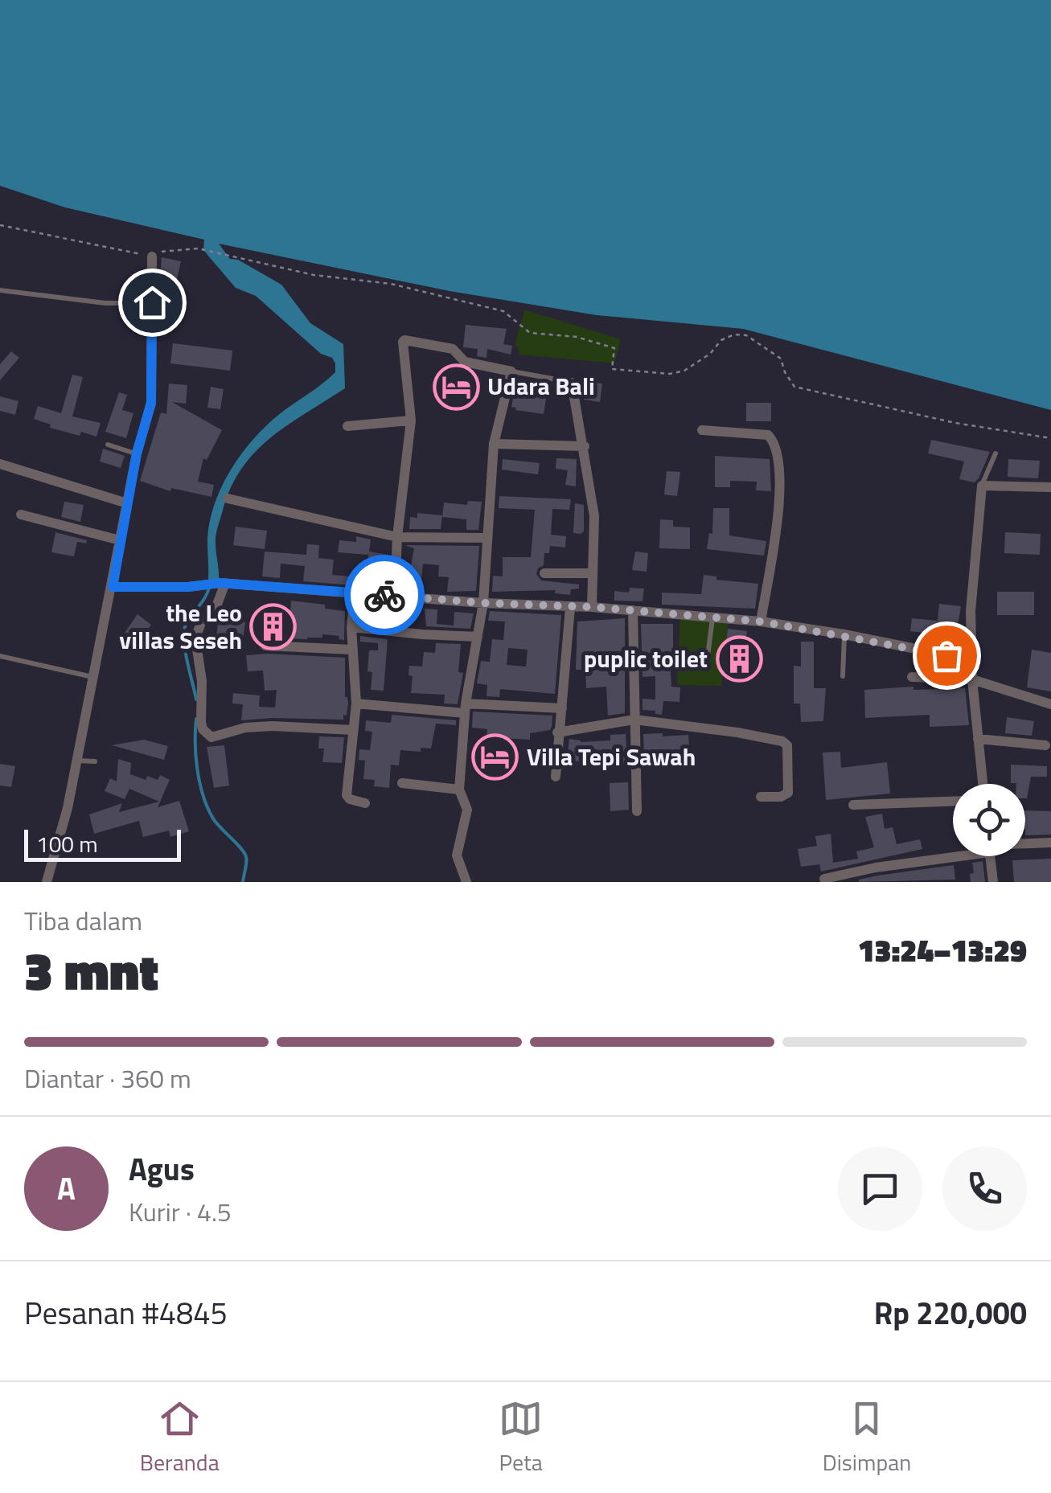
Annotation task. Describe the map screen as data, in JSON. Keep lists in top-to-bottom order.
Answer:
{
  "places": {
    "hotel": ["Udara Bali", "Villa Tepi Sawah"],
    "building": ["the Leo villas Seseh", "puplic toilet"]
  },
  "scale_bar": "100 m",
  "page": {
    "scale": "100 m",
    "heading": ["3 mnt", "Tiba dalam", "13:24–13:29"],
    "panel": [
      "Agus",
      "Kurir · 4.5",
      "Pesanan #4845",
      "Rp 220,000"
    ],
    "bar": "Diantar · 360 m",
    "round": "A",
    "tabs": ["Beranda", "Peta", "Disimpan"]
  }
}
